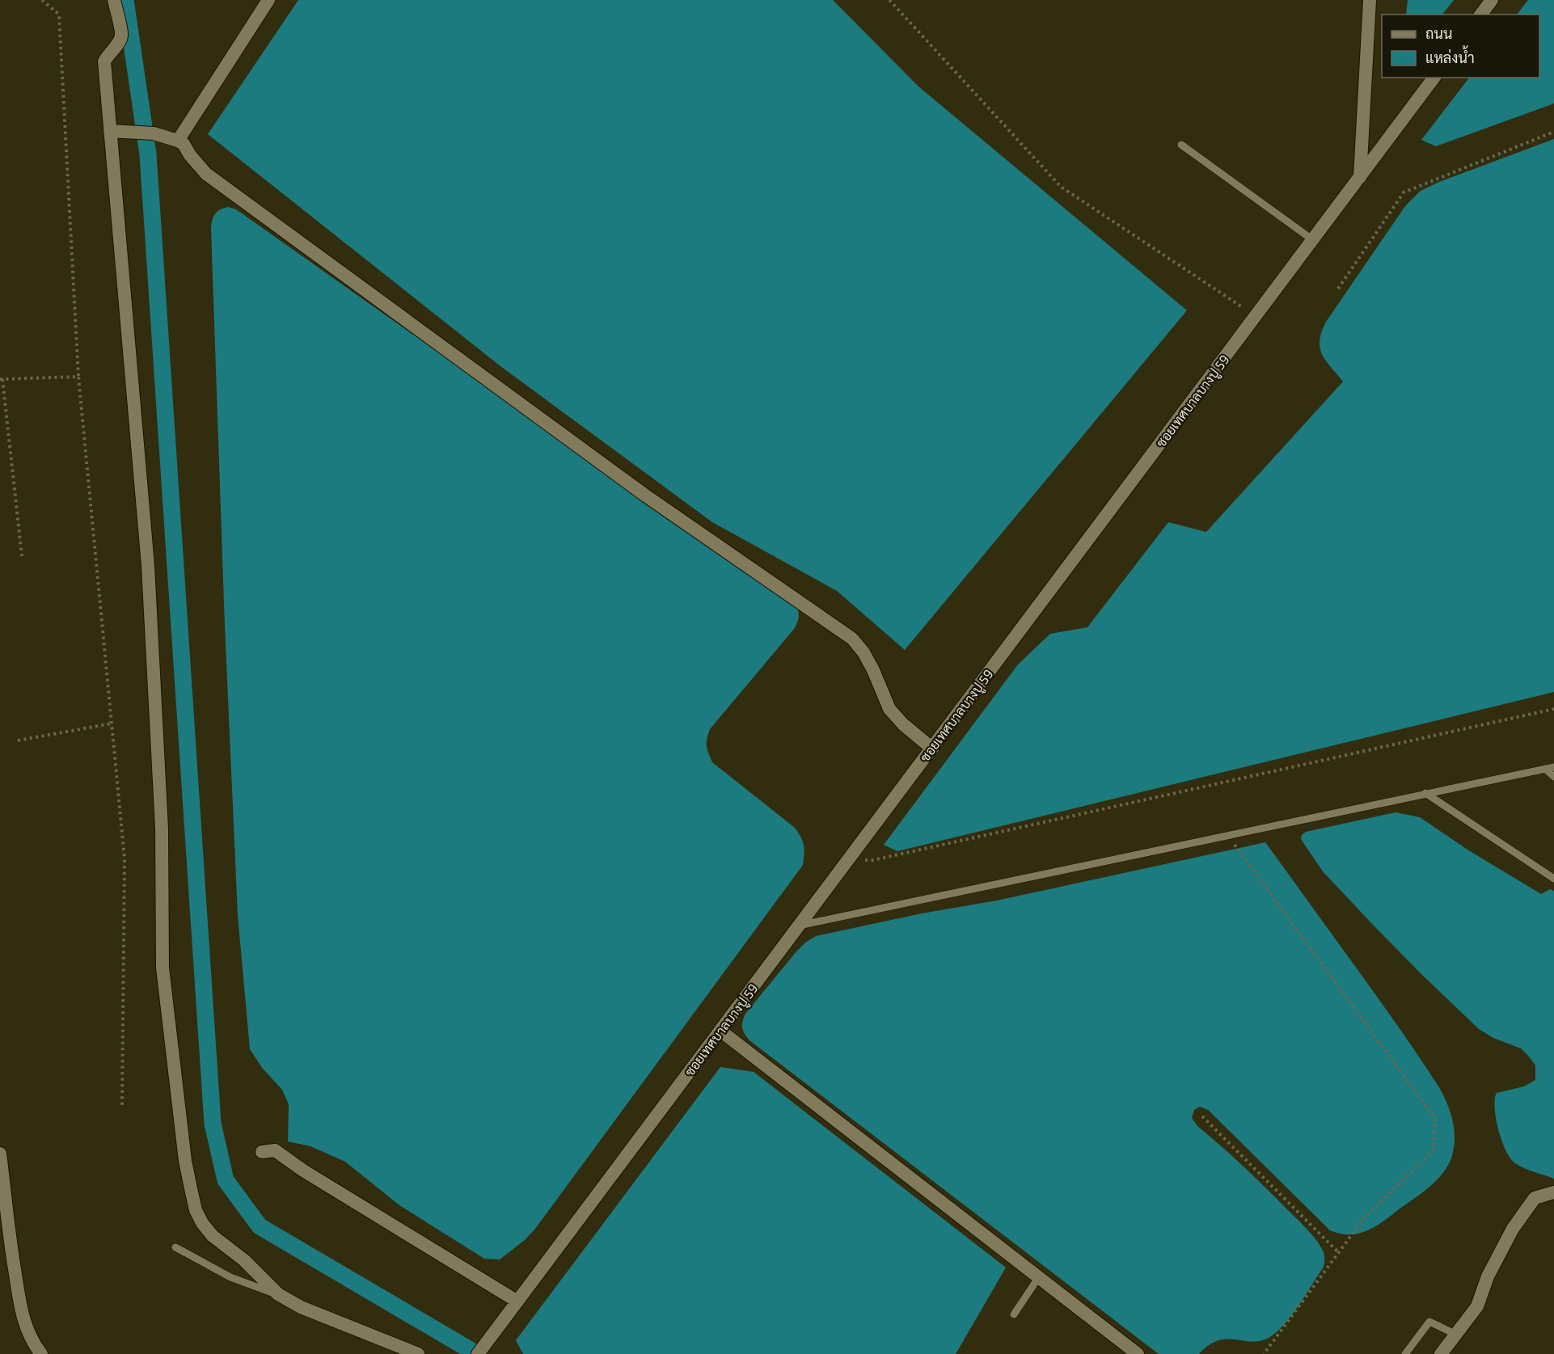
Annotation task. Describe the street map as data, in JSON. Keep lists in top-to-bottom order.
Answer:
{
  "streets": {
    "street": ["ซอยเทศบาลบางปู 59"]
  },
  "legend": ["ถนน", "แหล่งน้ำ"]
}
